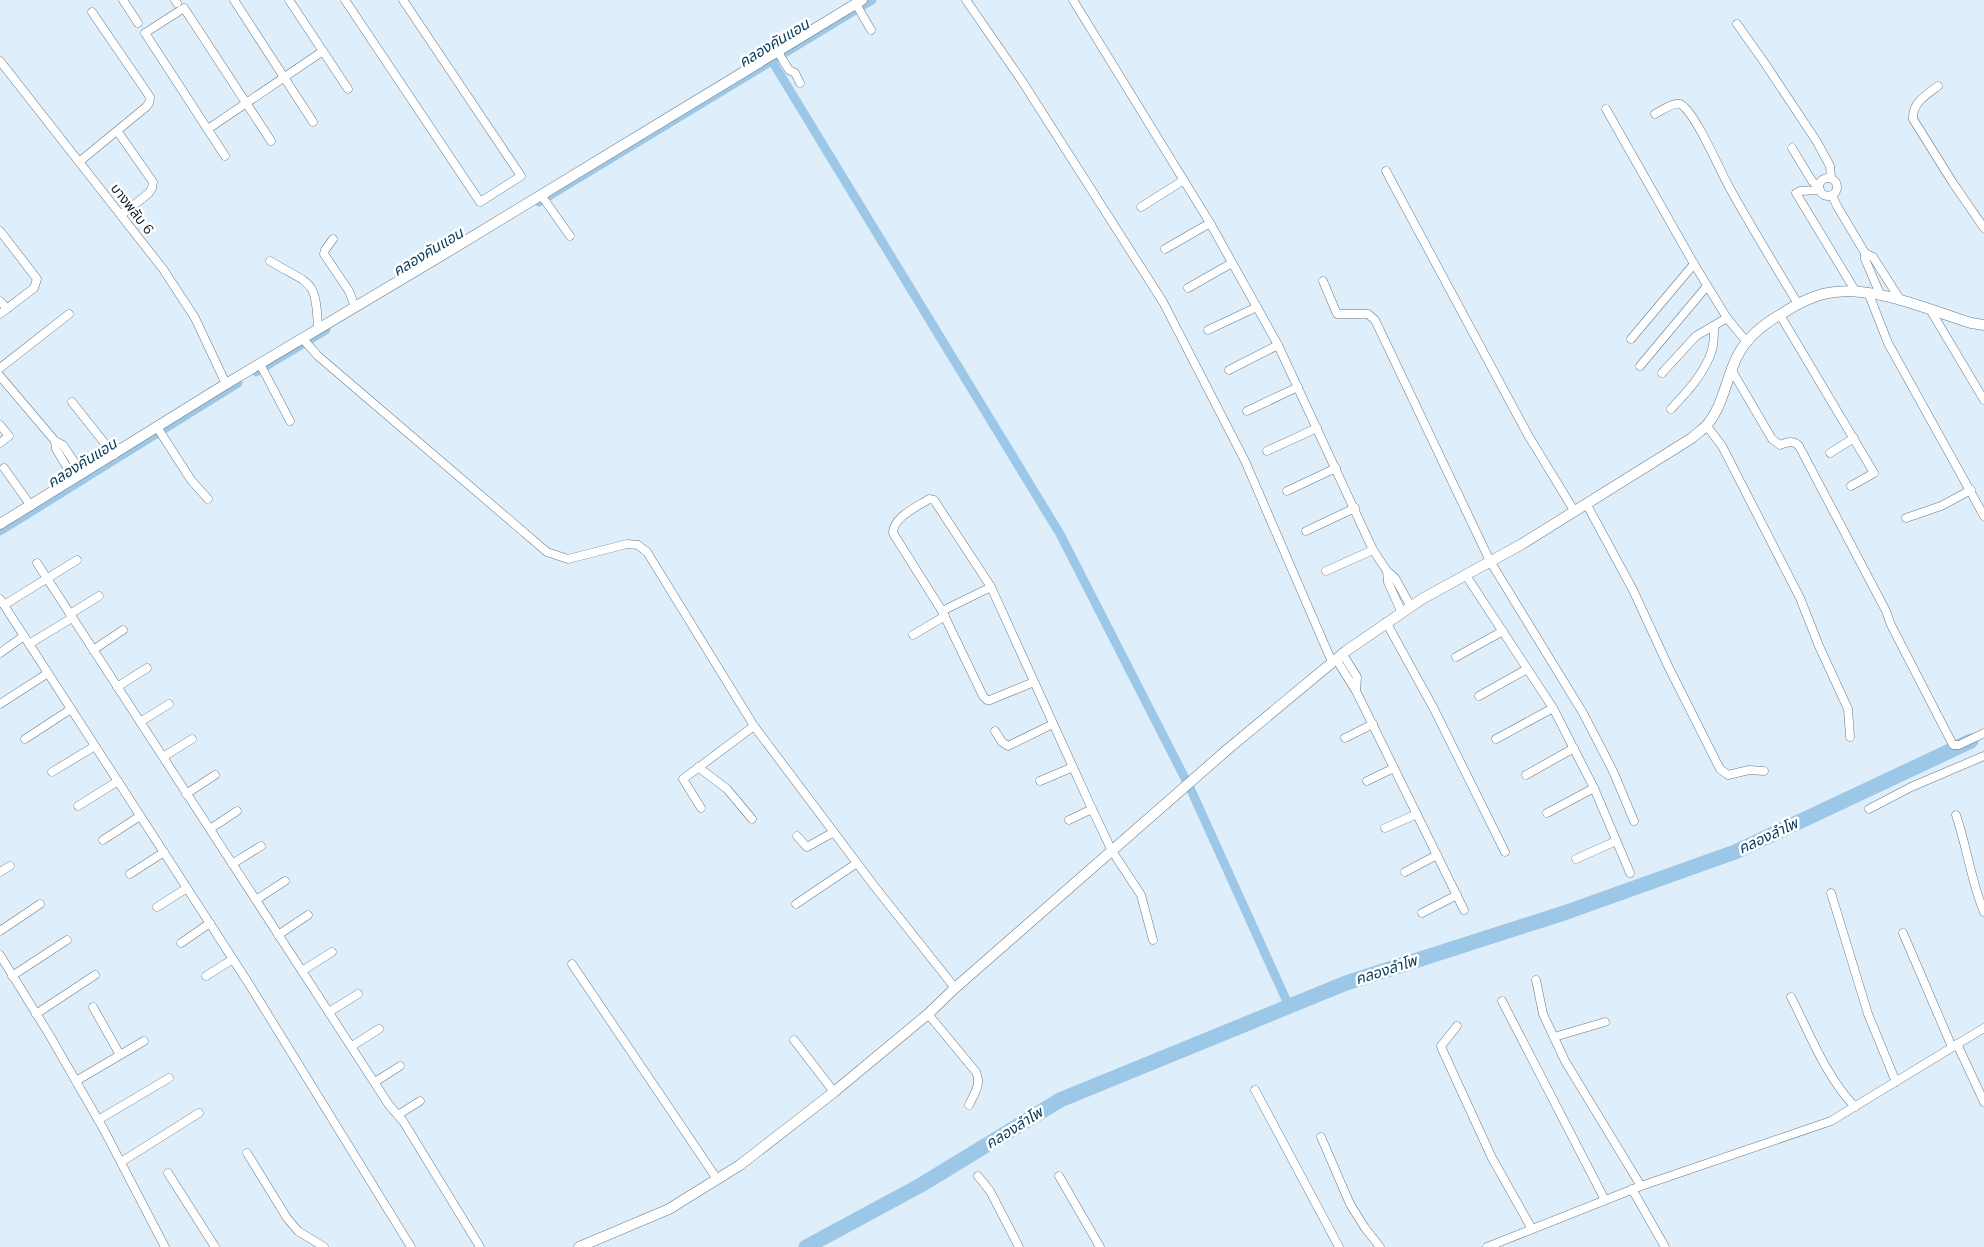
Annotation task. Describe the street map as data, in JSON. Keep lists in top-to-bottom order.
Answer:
{
  "streets": {
    "street": ["บางพลับ 6"]
  },
  "water": ["คลองคันแอน", "คลองลำโพ"]
}
